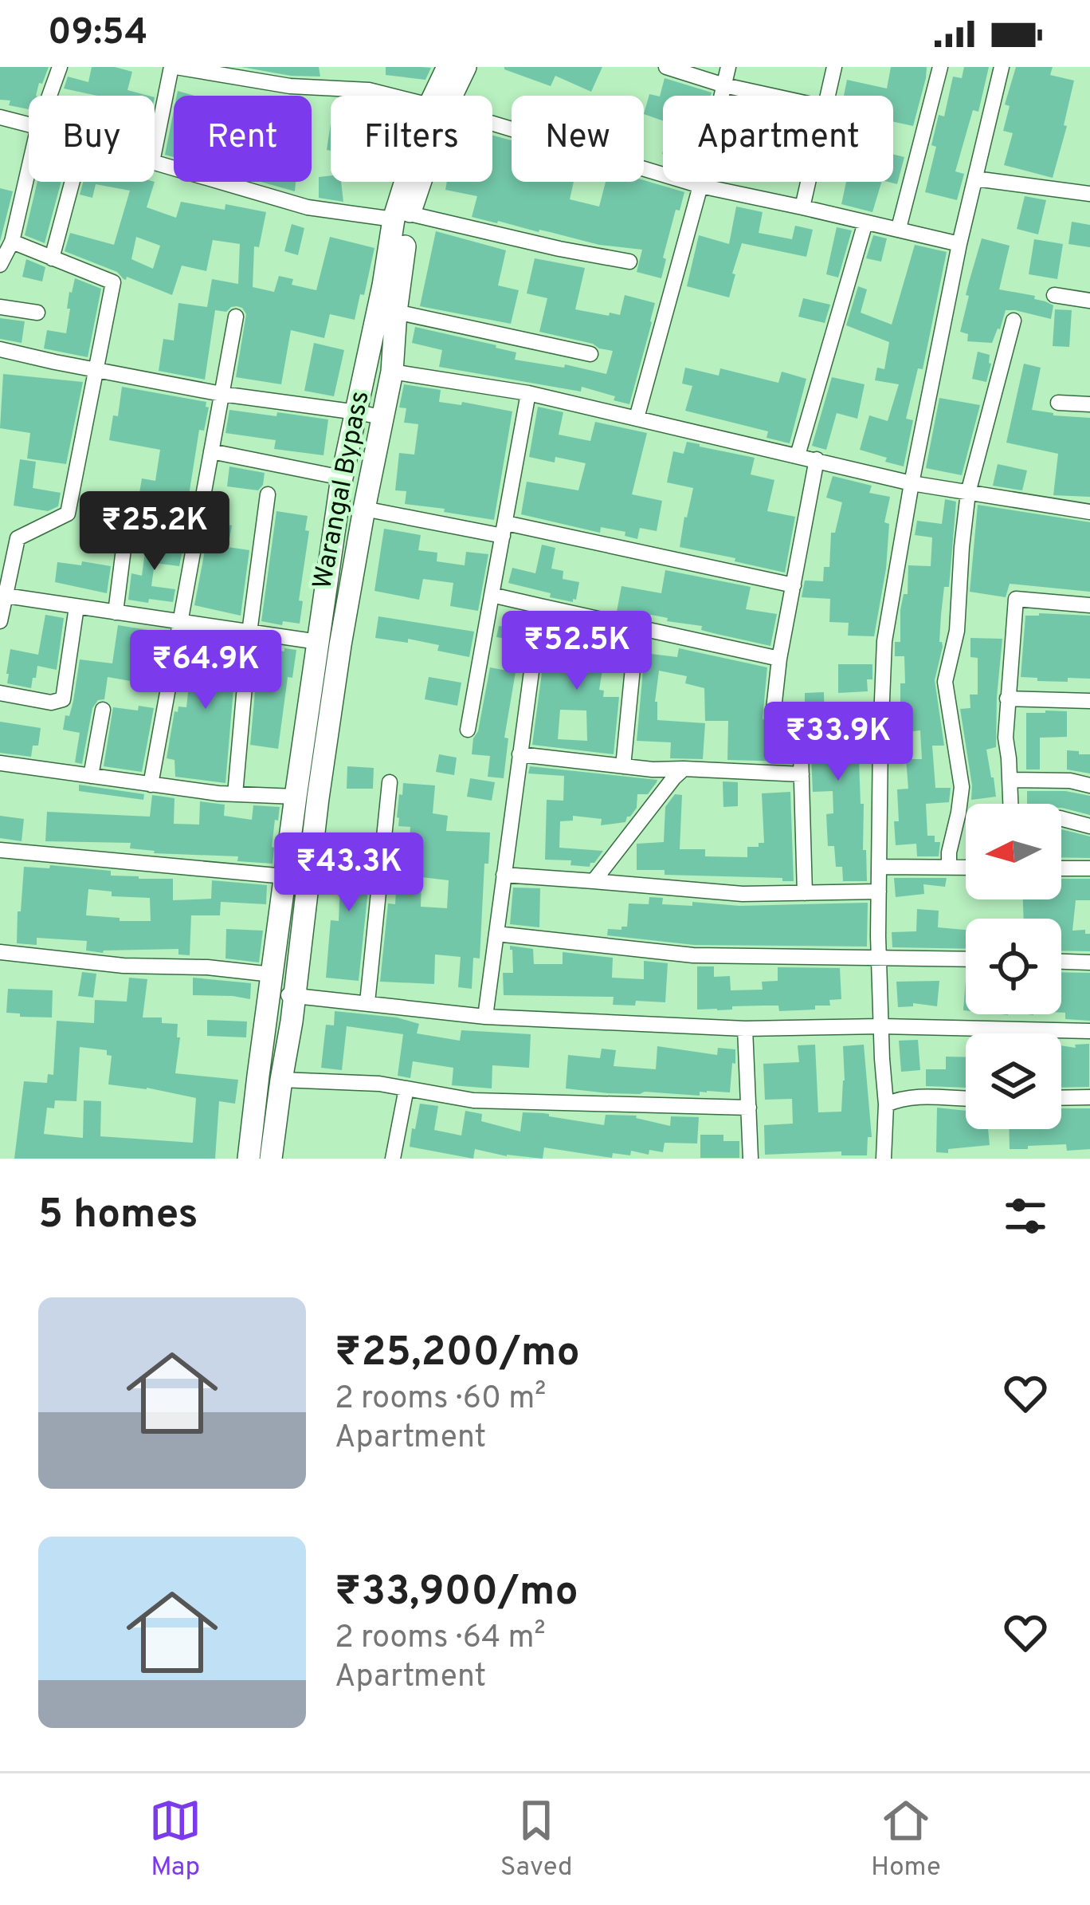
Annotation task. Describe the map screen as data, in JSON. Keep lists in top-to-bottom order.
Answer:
{
  "streets": {
    "main road": ["Warangal Bypass"]
  },
  "north": "left",
  "page": {
    "status": "09:54",
    "chip": [
      "Buy",
      "Rent",
      "Filters",
      "New",
      "Apartment"
    ],
    "price": [
      "₹25.2K",
      "₹52.5K",
      "₹64.9K",
      "₹33.9K",
      "₹43.3K"
    ],
    "heading": "5 homes",
    "list": [
      {
        "name": "₹25,200/mo",
        "note": "2 rooms · 60 m² · Apartment"
      },
      {
        "name": "₹33,900/mo",
        "note": "2 rooms · 64 m² · Apartment"
      }
    ],
    "tabs": ["Map", "Saved", "Home"]
  }
}
